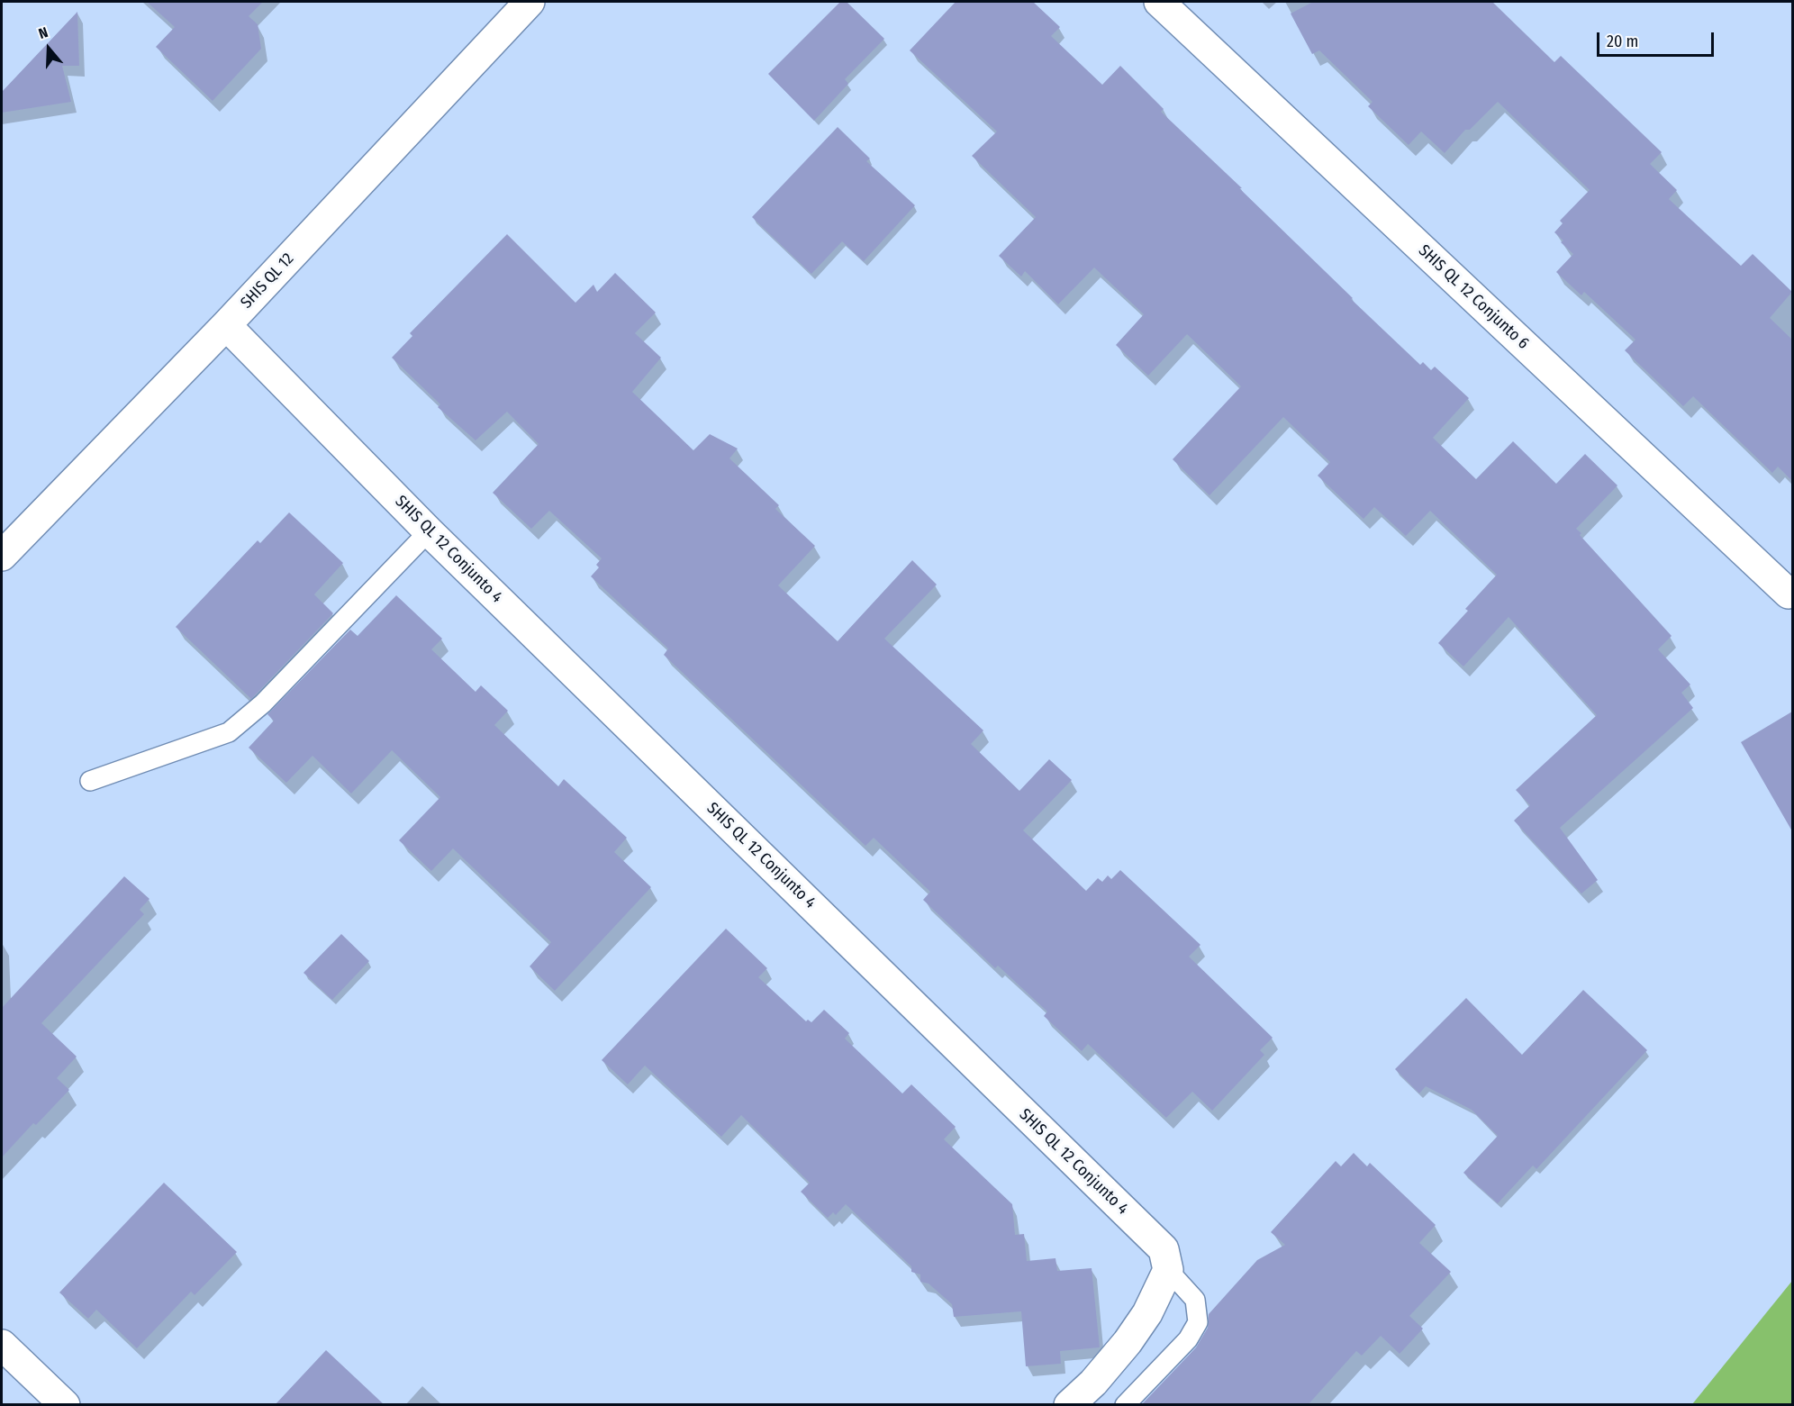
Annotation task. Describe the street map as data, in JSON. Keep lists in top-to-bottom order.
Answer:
{
  "streets": {
    "street": ["SHIS QL 12", "SHIS QL 12 Conjunto 6", "SHIS QL 12 Conjunto 4"]
  },
  "crossings": [
    ["SHIS QL 12", "SHIS QL 12 Conjunto 4"]
  ],
  "scale_bar": "20 m",
  "north": "top"
}
